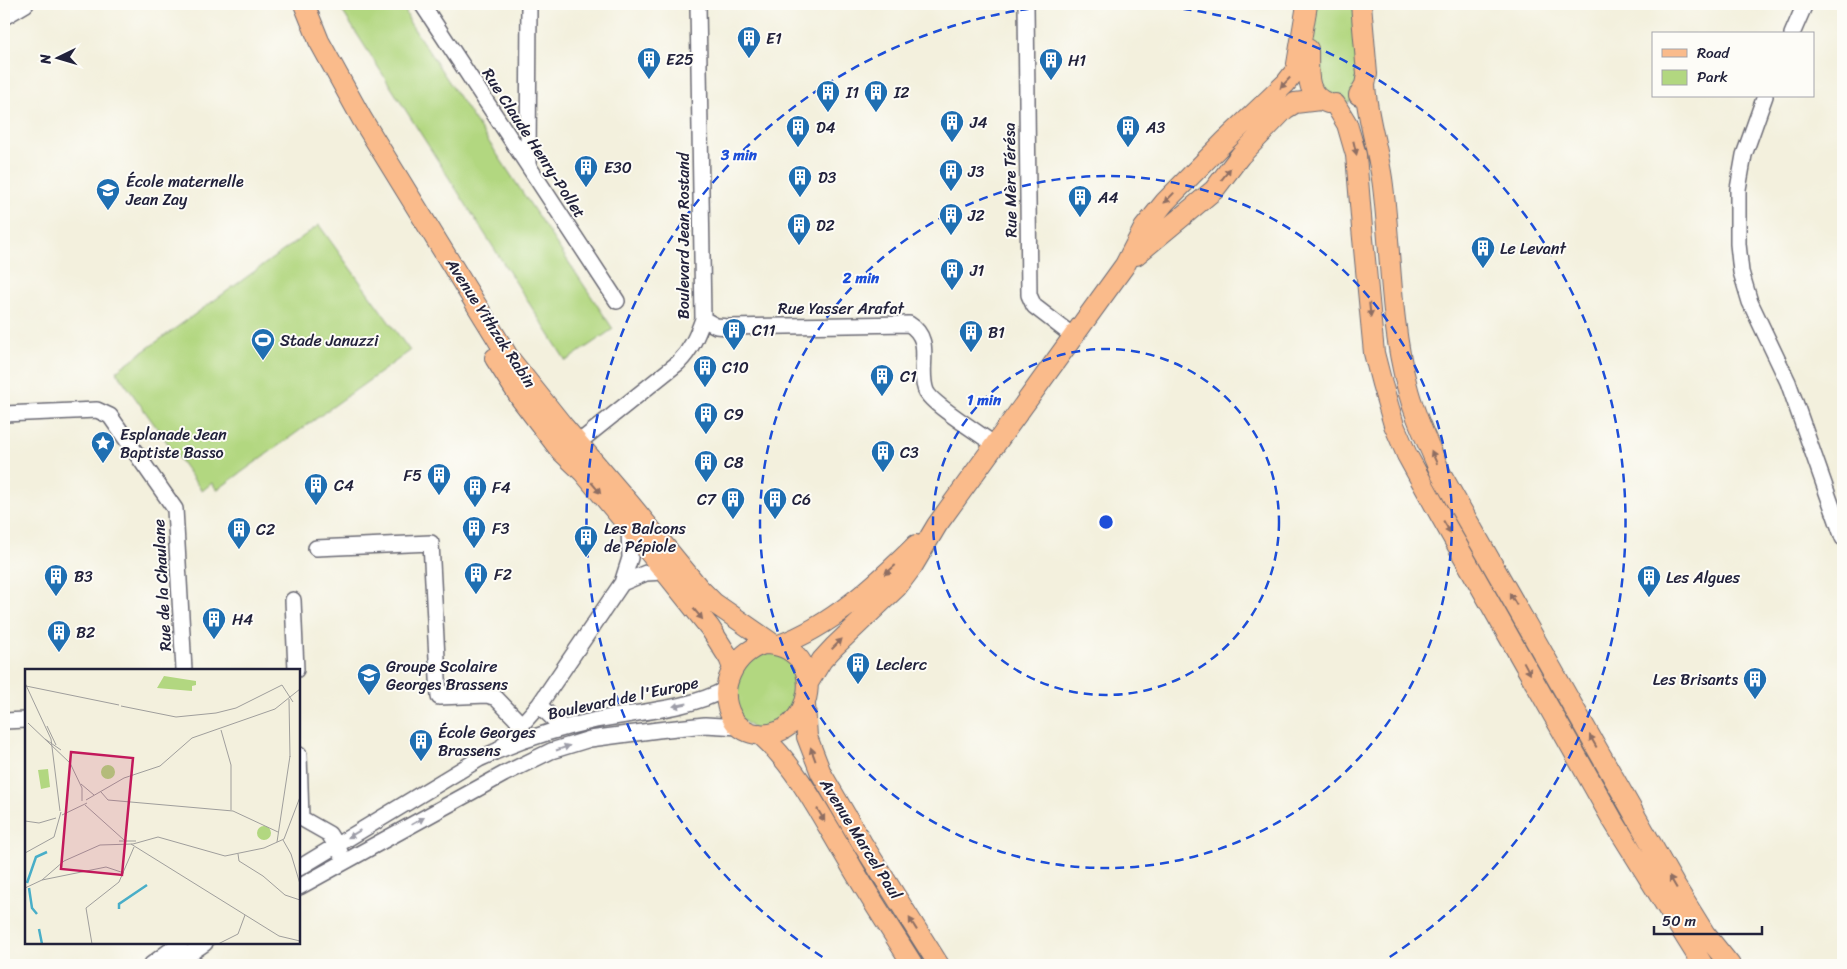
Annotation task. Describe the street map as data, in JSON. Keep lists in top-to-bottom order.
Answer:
{
  "streets": {
    "main road": ["Avenue Yithzak Rabin", "Avenue Marcel Paul"],
    "street": [
      "Rue Claude Henry-Pollet",
      "Rue Mère Térésa",
      "Boulevard Jean Rostand",
      "Rue Yasser Arafat",
      "Rue de la Chaulane",
      "Boulevard de l'Europe"
    ]
  },
  "crossings": [
    ["Boulevard Jean Rostand", "Rue Yasser Arafat"],
    ["Boulevard Jean Rostand", "Avenue Yithzak Rabin"],
    ["Avenue Yithzak Rabin", "Boulevard de l'Europe"],
    ["Avenue Yithzak Rabin", "Avenue Marcel Paul"],
    ["Boulevard de l'Europe", "Avenue Marcel Paul"]
  ],
  "places": {
    "building": [
      "E1",
      "E25",
      "H1",
      "I1",
      "I2",
      "J4",
      "D4",
      "A3",
      "E30",
      "J3",
      "D3",
      "A4",
      "J2",
      "D2",
      "Le Levant",
      "J1",
      "C11",
      "B1",
      "C10",
      "C1",
      "C9",
      "C3",
      "C8",
      "F5",
      "C4",
      "F4",
      "C7",
      "C6",
      "F3",
      "C2",
      "Les Balcons de Pépiole",
      "F2",
      "B3",
      "Les Algues",
      "H4",
      "B2",
      "Leclerc",
      "Les Brisants",
      "École Georges Brassens"
    ],
    "school or university": ["École maternelle Jean Zay", "Groupe Scolaire Georges Brassens"],
    "sports": ["Stade Januzzi"],
    "place": ["Esplanade Jean Baptiste Basso"]
  },
  "legend": ["Road", "Park"],
  "scale_bar": "50 m",
  "north": "left",
  "rings": ["3 min", "2 min", "1 min"]
}
